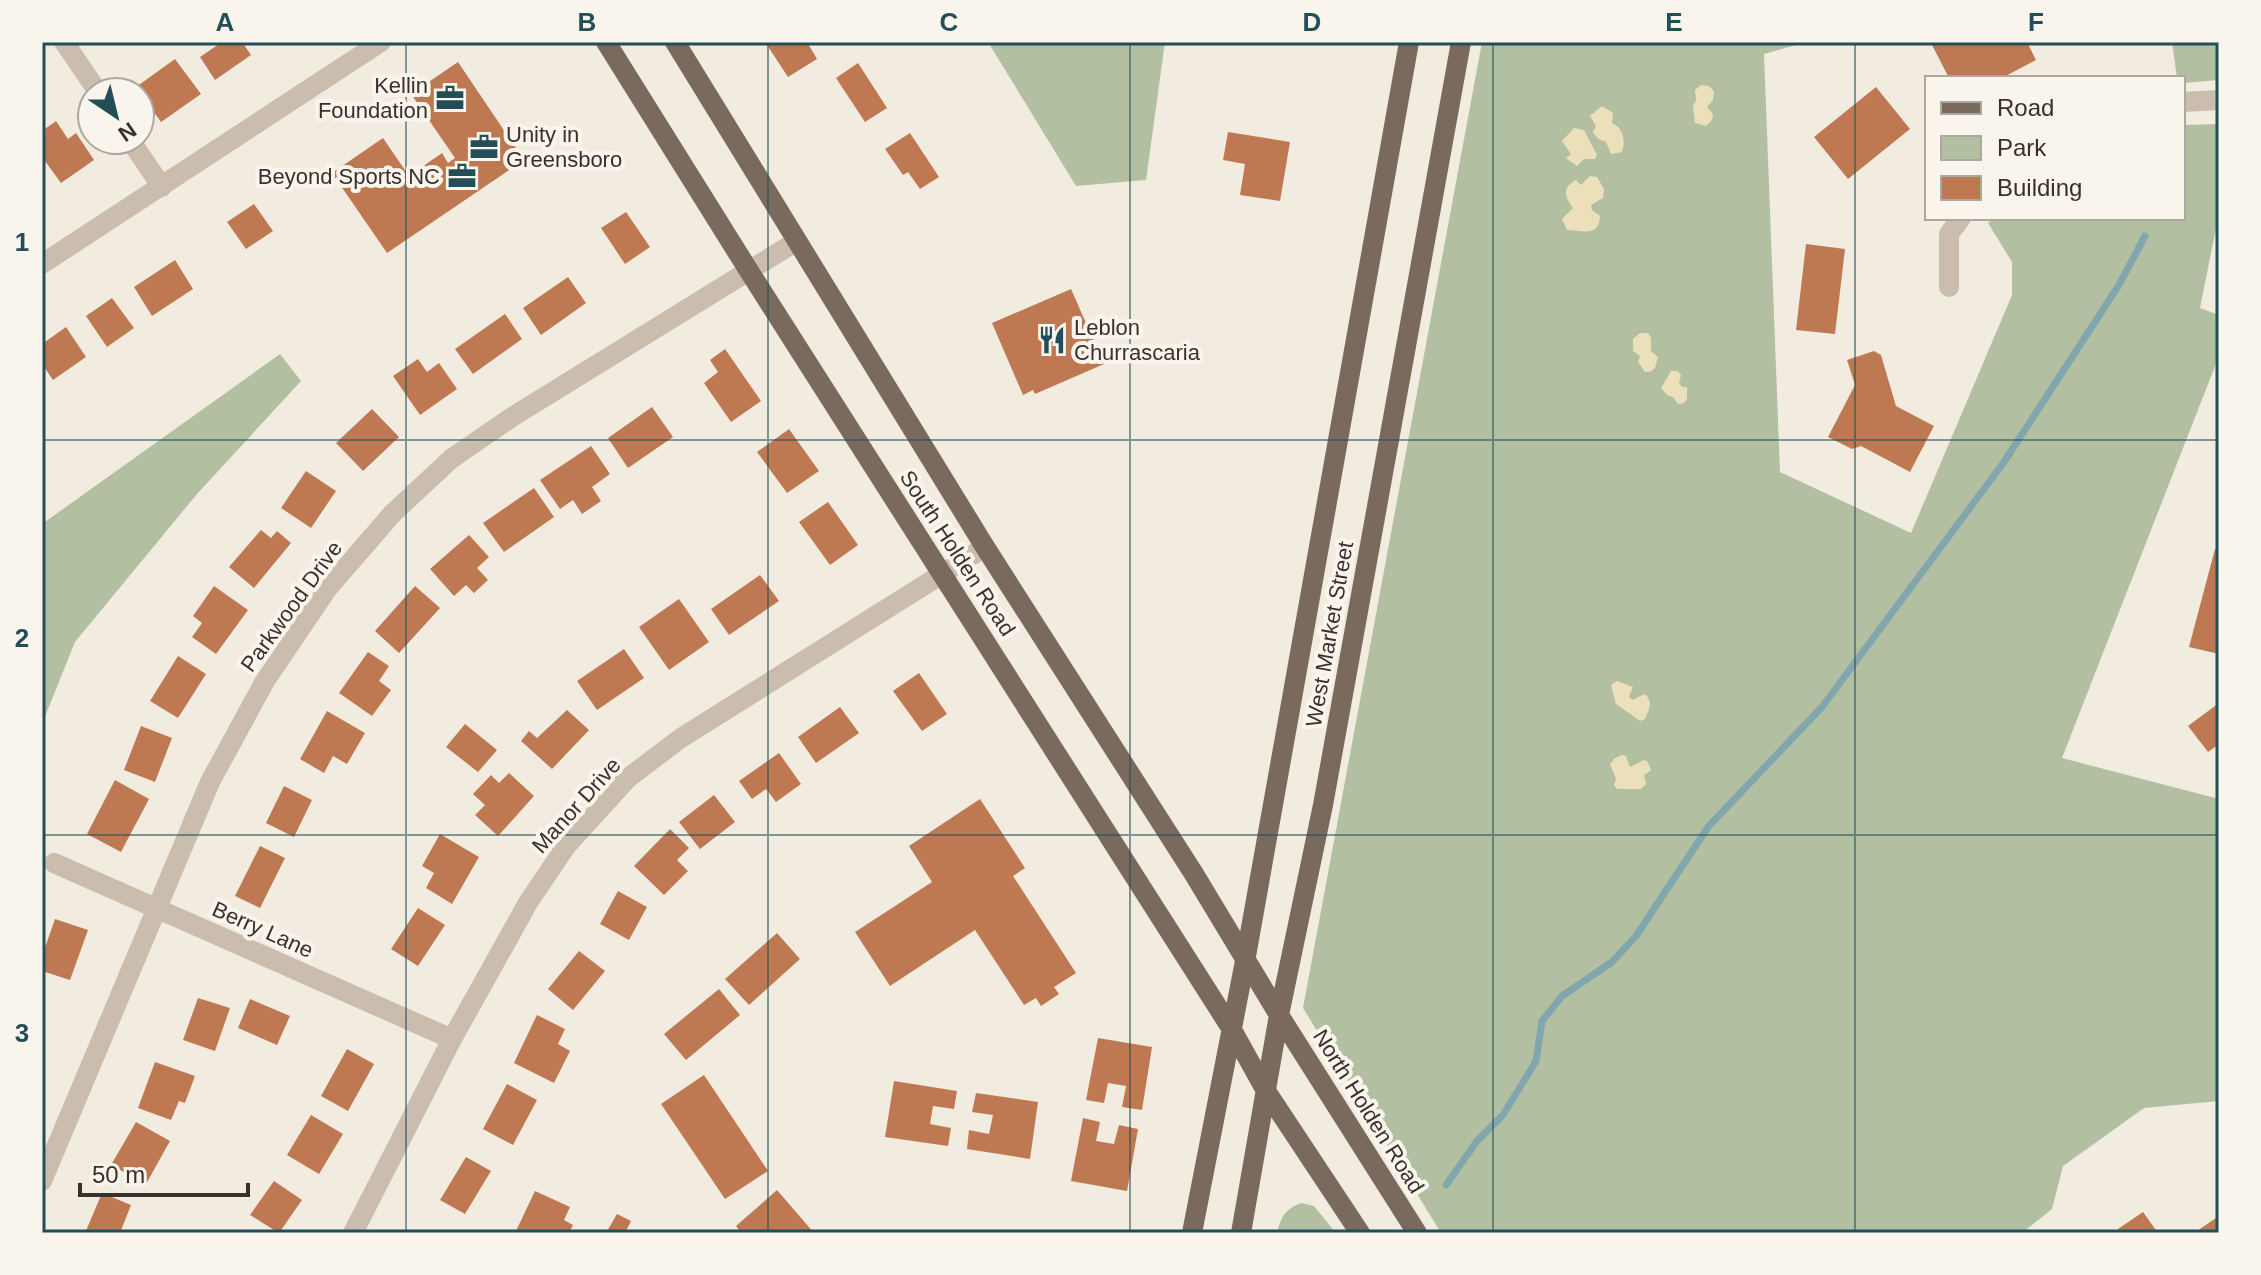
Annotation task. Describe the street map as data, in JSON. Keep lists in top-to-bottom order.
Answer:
{
  "streets": {
    "main road": ["South Holden Road", "West Market Street", "North Holden Road"],
    "street": ["Parkwood Drive", "Manor Drive", "Berry Lane"]
  },
  "crossings": [
    ["South Holden Road", "Parkwood Drive"],
    ["South Holden Road", "West Market Street"],
    ["South Holden Road", "Manor Drive"],
    ["South Holden Road", "North Holden Road"],
    ["Parkwood Drive", "Berry Lane"],
    ["West Market Street", "North Holden Road"],
    ["Manor Drive", "Berry Lane"]
  ],
  "places": {
    "office": ["Kellin Foundation", "Unity in Greensboro", "Beyond Sports NC"],
    "restaurant": ["Leblon Churrascaria"]
  },
  "legend": ["Road", "Park", "Building"],
  "scale_bar": "50 m",
  "north": "bottom right",
  "grid": {
    "columns": [
      "A",
      "B",
      "C",
      "D",
      "E",
      "F"
    ],
    "rows": ["1", "2", "3"]
  }
}
